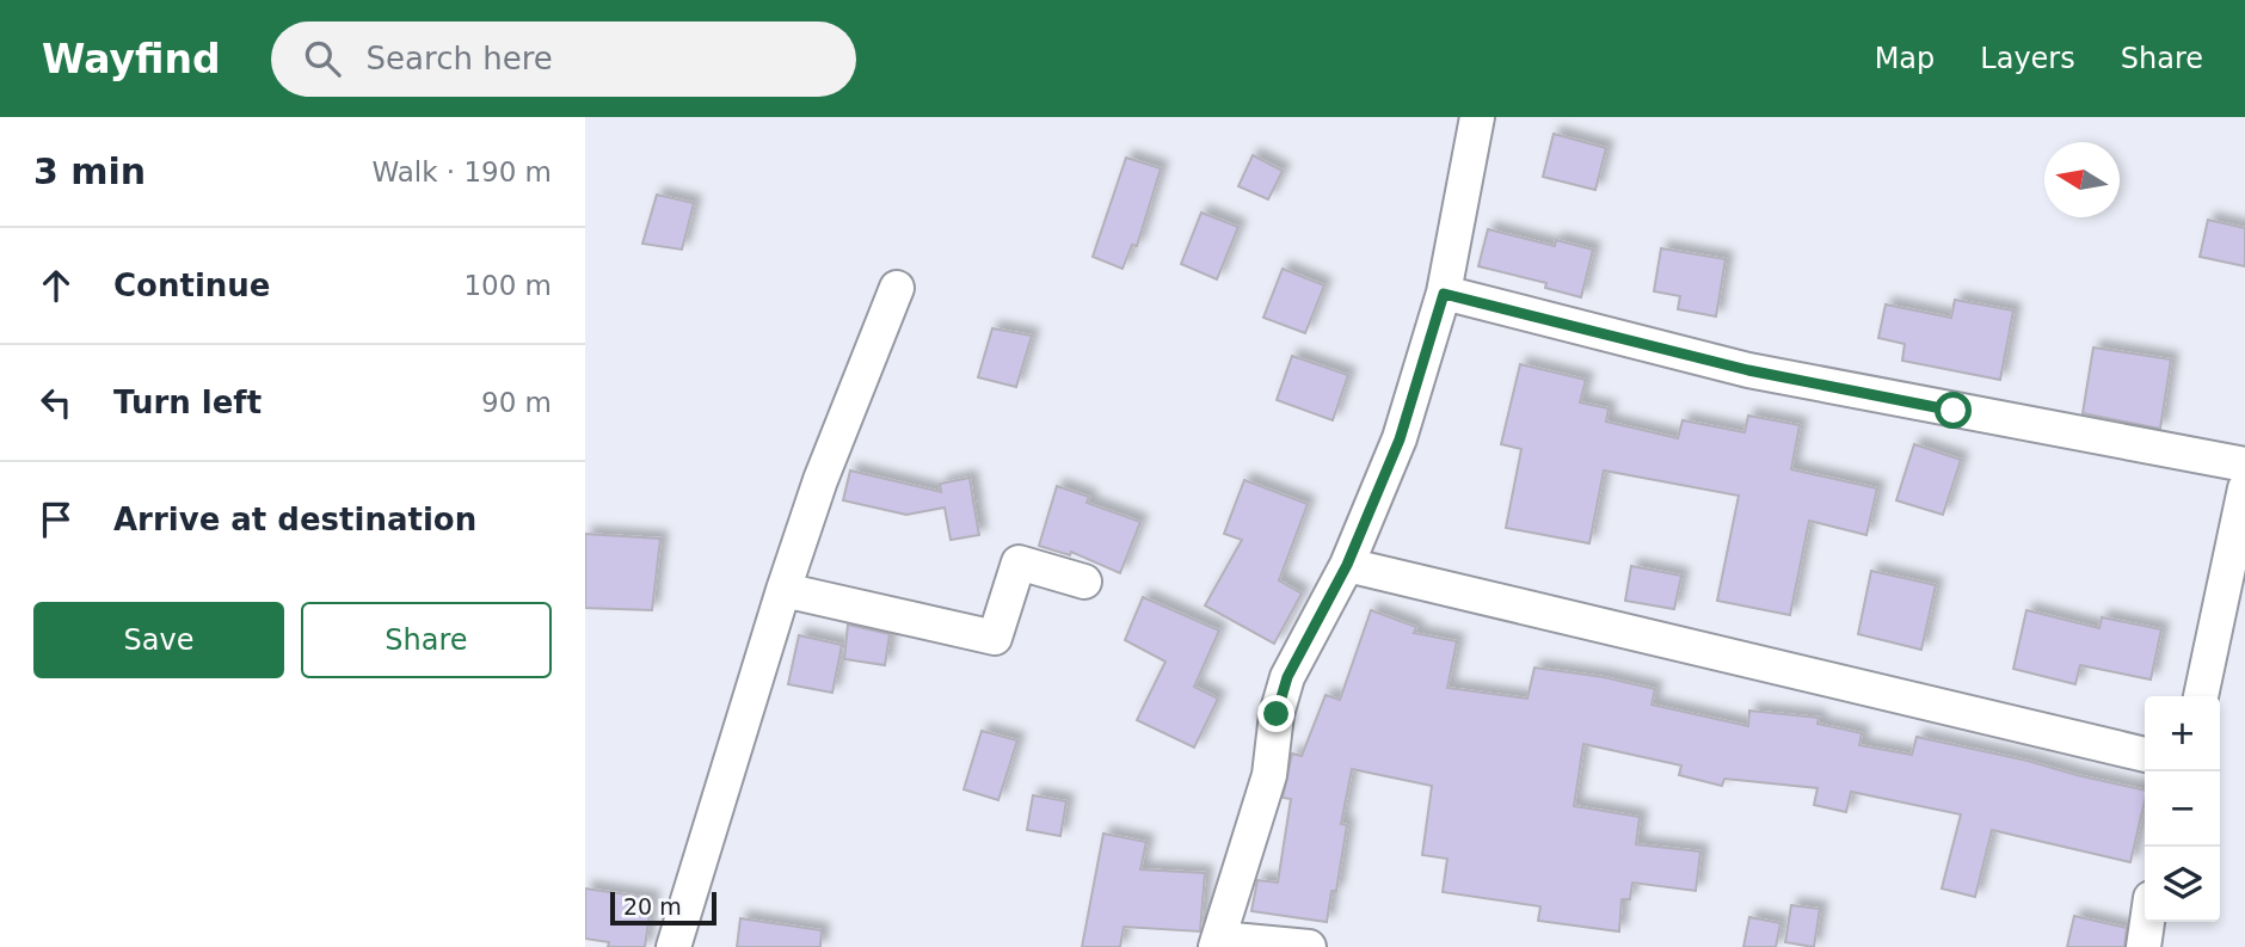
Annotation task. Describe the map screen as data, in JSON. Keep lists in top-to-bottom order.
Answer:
{
  "scale_bar": "20 m",
  "north": "left",
  "page": {
    "header": "Wayfind",
    "search": "Search here",
    "nav": ["Map", "Layers", "Share"],
    "heading": ["3 min", "Walk · 190 m"],
    "list": [
      ["Continue", "100 m"],
      ["Turn left", "90 m"],
      "Arrive at destination"
    ],
    "buttons": ["Save", "Share"],
    "map_buttons": ["+", "−"],
    "scale": "20 m"
  }
}
